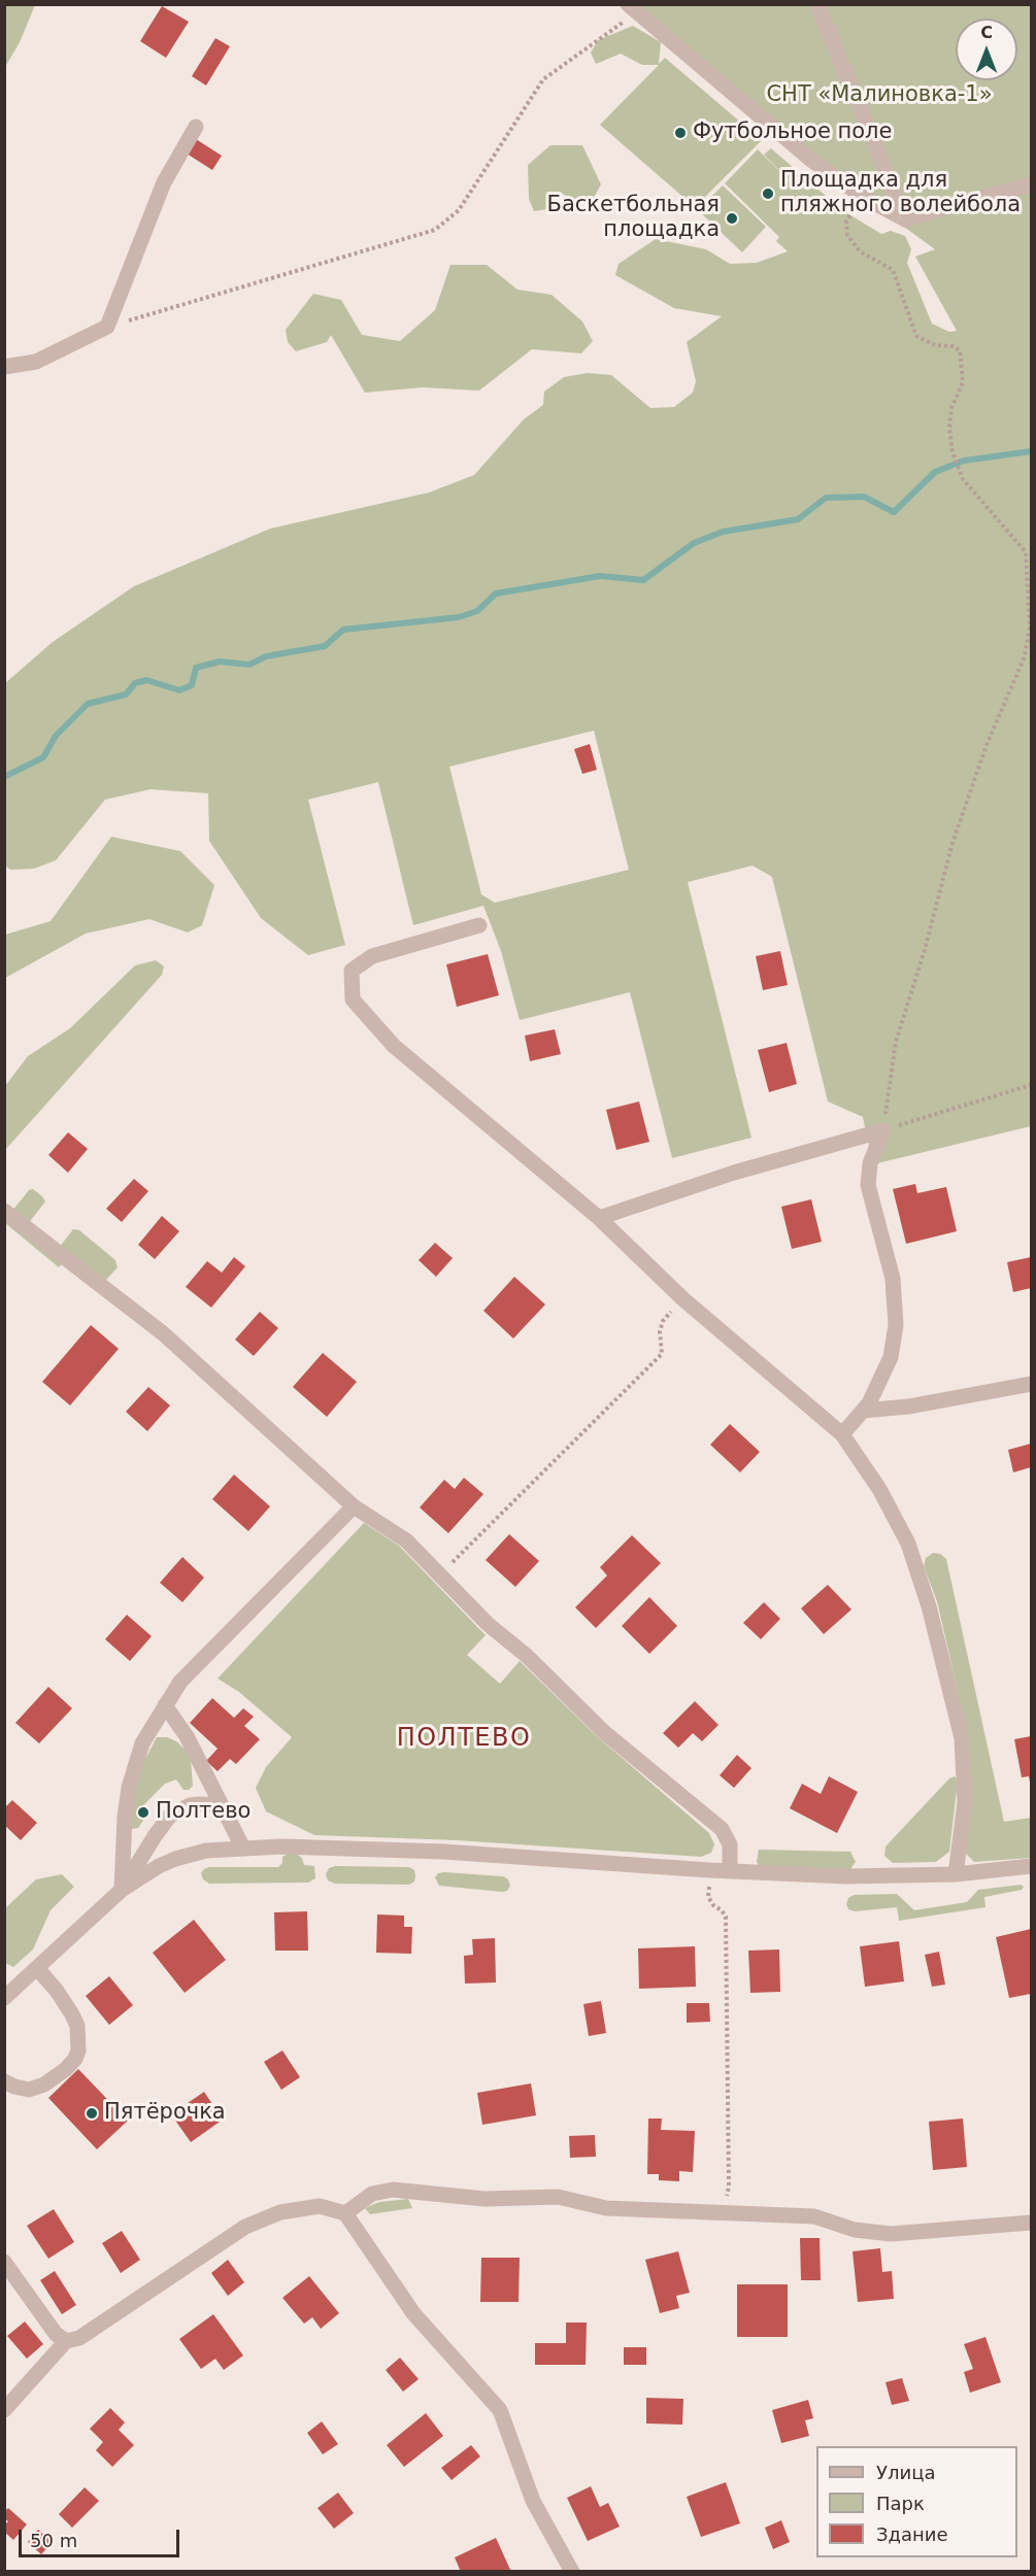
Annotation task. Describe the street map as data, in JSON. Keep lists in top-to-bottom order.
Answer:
{
  "districts": ["ПОЛТЕВО"],
  "parks": ["СНТ «Малиновка-1»"],
  "places": [
    "Футбольное поле",
    "Площадка для пляжного волейбола",
    "Баскетбольная площадка",
    "Полтево",
    "Пятёрочка"
  ],
  "legend": ["Улица", "Парк", "Здание"],
  "scale_bar": "50 m",
  "north": "top"
}
